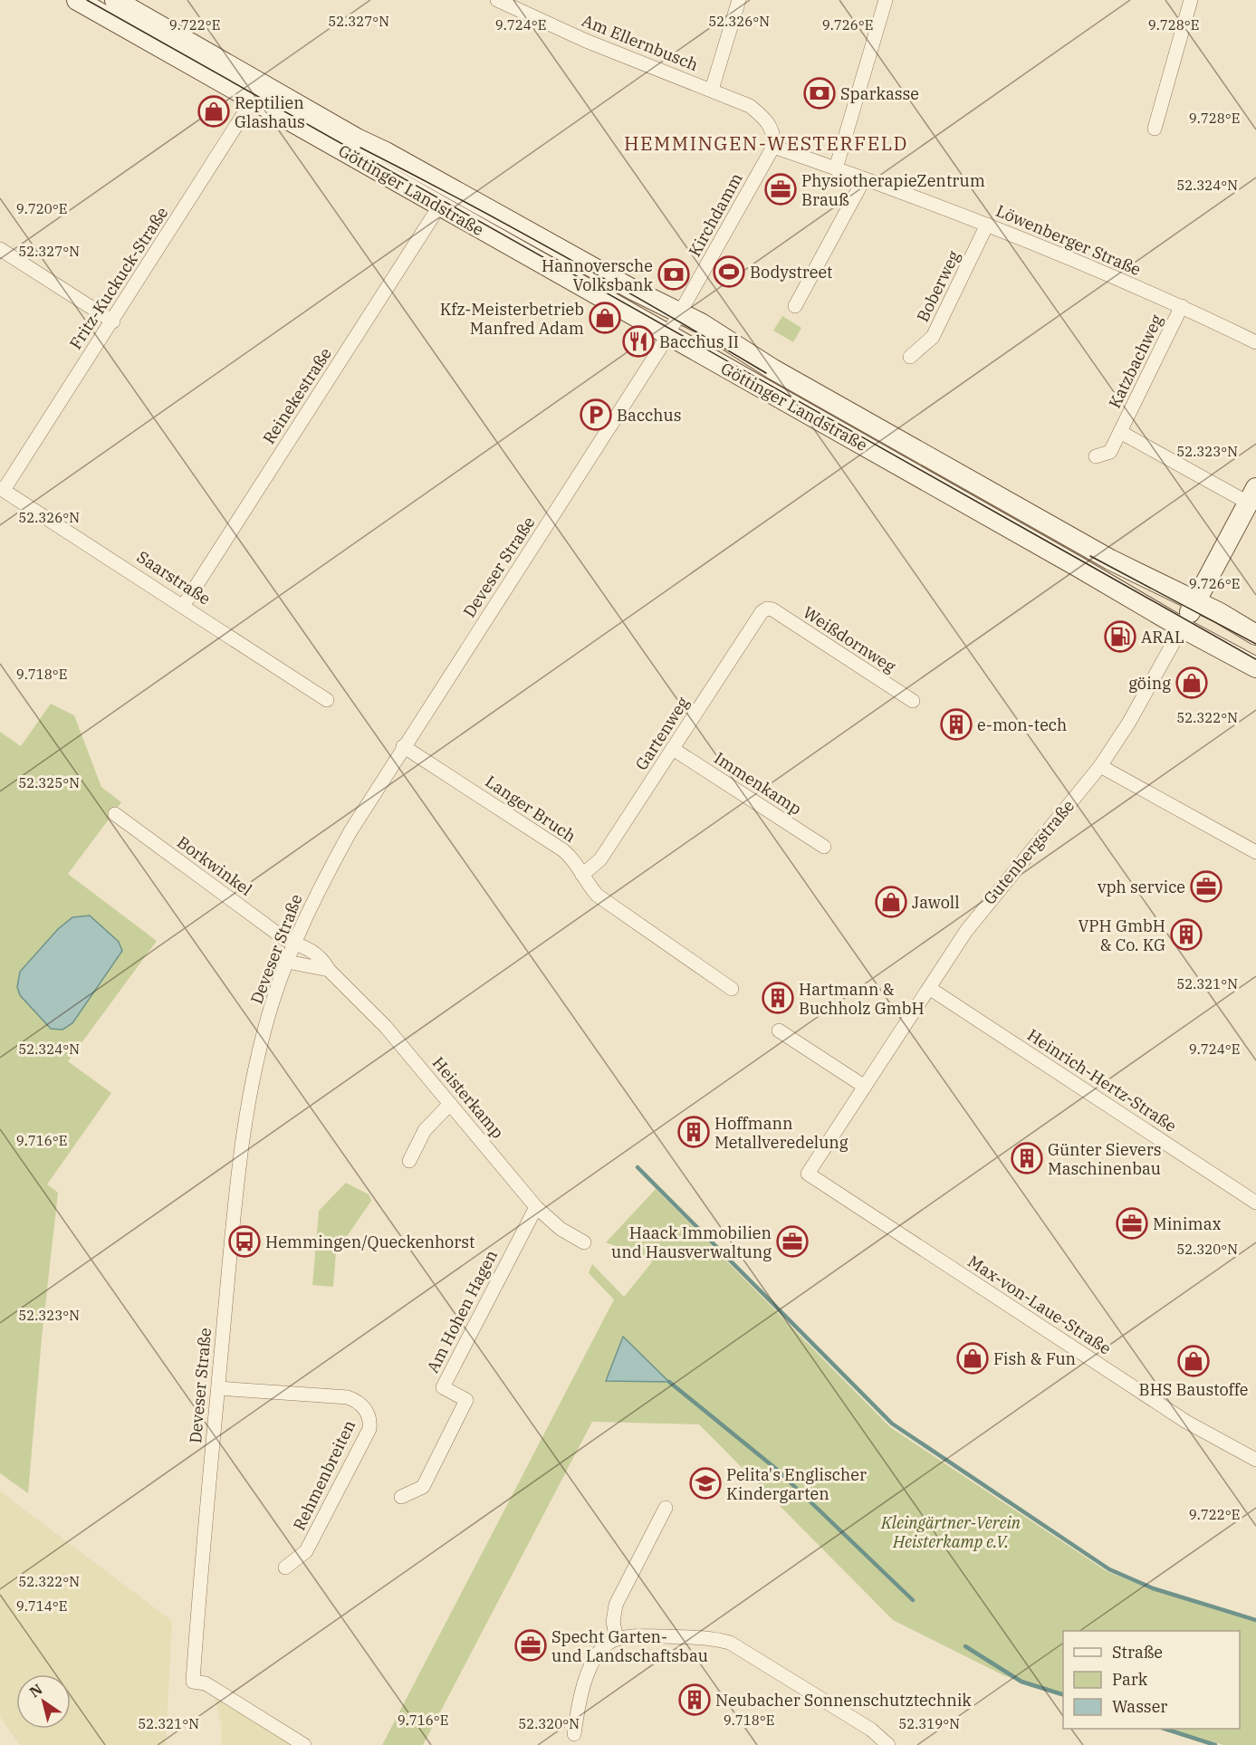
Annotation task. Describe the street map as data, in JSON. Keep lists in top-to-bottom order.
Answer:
{
  "streets": {
    "street": [
      "Am Ellernbusch",
      "Göttinger Landstraße",
      "Kirchdamm",
      "Löwenberger Straße",
      "Fritz-Kuckuck-Straße",
      "Boberweg",
      "Katzbachweg",
      "Reinekestraße",
      "Deveser Straße",
      "Saarstraße",
      "Weißdornweg",
      "Gartenweg",
      "Immenkamp",
      "Langer Bruch",
      "Gutenbergstraße",
      "Borkwinkel",
      "Heinrich-Hertz-Straße",
      "Heisterkamp",
      "Max-von-Laue-Straße",
      "Am Hohen Hagen",
      "Rehmenbreiten"
    ]
  },
  "crossings": [
    ["Göttinger Landstraße", "Kirchdamm"],
    ["Göttinger Landstraße", "Fritz-Kuckuck-Straße"],
    ["Göttinger Landstraße", "Reinekestraße"],
    ["Göttinger Landstraße", "Deveser Straße"],
    ["Göttinger Landstraße", "Gutenbergstraße"],
    ["Kirchdamm", "Deveser Straße"],
    ["Löwenberger Straße", "Boberweg"],
    ["Löwenberger Straße", "Katzbachweg"],
    ["Fritz-Kuckuck-Straße", "Saarstraße"],
    ["Reinekestraße", "Saarstraße"],
    ["Deveser Straße", "Langer Bruch"],
    ["Deveser Straße", "Borkwinkel"],
    ["Deveser Straße", "Heisterkamp"],
    ["Deveser Straße", "Rehmenbreiten"],
    ["Weißdornweg", "Gartenweg"],
    ["Gartenweg", "Immenkamp"],
    ["Gartenweg", "Langer Bruch"],
    ["Gutenbergstraße", "Heinrich-Hertz-Straße"],
    ["Gutenbergstraße", "Max-von-Laue-Straße"],
    ["Borkwinkel", "Heisterkamp"],
    ["Heisterkamp", "Am Hohen Hagen"]
  ],
  "districts": ["HEMMINGEN-WESTERFELD"],
  "parks": ["Kleingärtner-Verein Heisterkamp e.V."],
  "places": {
    "bank": ["Sparkasse", "Hannoversche Volksbank"],
    "shop": [
      "Reptilien Glashaus",
      "Kfz-Meisterbetrieb Manfred Adam",
      "göing",
      "Jawoll",
      "Fish & Fun",
      "BHS Baustoffe"
    ],
    "office": [
      "PhysiotherapieZentrum Brauß",
      "vph service",
      "Minimax",
      "Haack Immobilien und Hausverwaltung",
      "Specht Garten- und Landschaftsbau"
    ],
    "sports": ["Bodystreet"],
    "restaurant": ["Bacchus II"],
    "parking": ["Bacchus"],
    "fuel station": ["ARAL"],
    "building": [
      "e-mon-tech",
      "VPH GmbH & Co. KG",
      "Hartmann & Buchholz GmbH",
      "Hoffmann Metallveredelung",
      "Günter Sievers Maschinenbau",
      "Neubacher Sonnenschutztechnik"
    ],
    "bus stop": ["Hemmingen/Queckenhorst"],
    "school or university": ["Pelita's Englischer Kindergarten"]
  },
  "legend": ["Straße", "Park", "Wasser"],
  "north": "top left",
  "coordinates": [
    "52.327°N",
    "52.326°N",
    "9.722°E",
    "9.724°E",
    "9.726°E",
    "9.728°E",
    "52.324°N",
    "9.720°E",
    "52.323°N",
    "9.718°E",
    "52.322°N",
    "52.325°N",
    "52.321°N",
    "9.716°E",
    "52.320°N",
    "9.714°E",
    "52.319°N"
  ]
}
